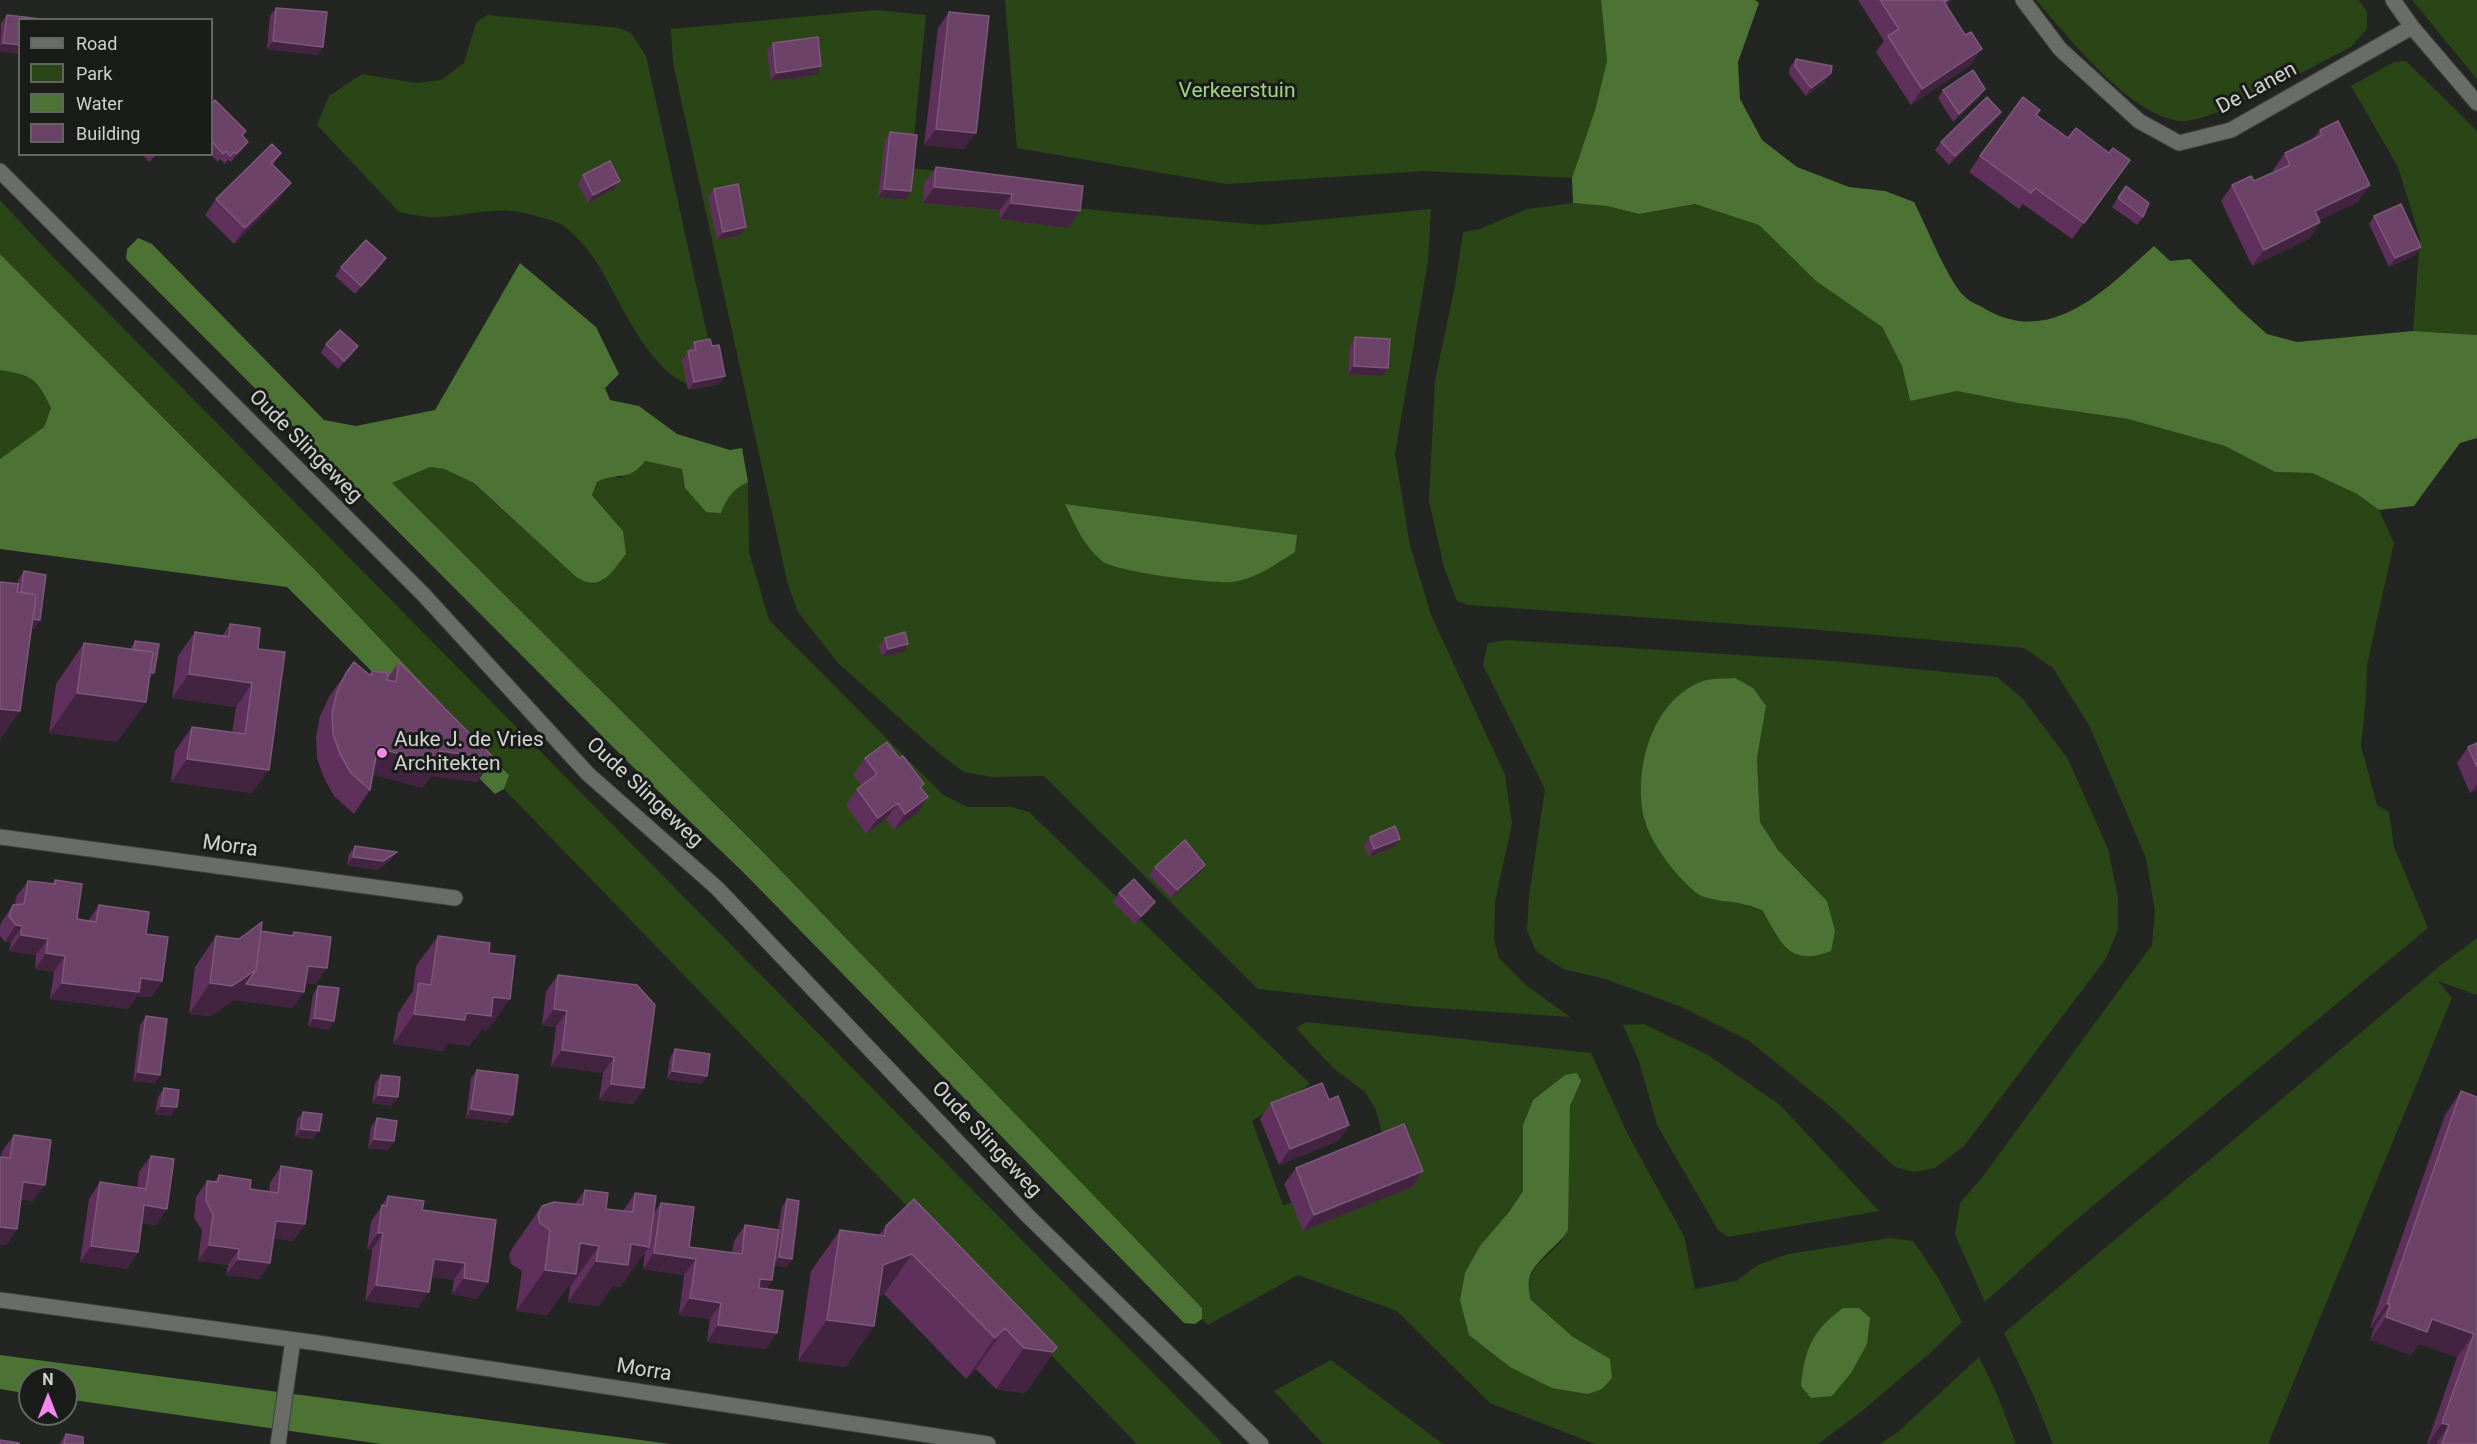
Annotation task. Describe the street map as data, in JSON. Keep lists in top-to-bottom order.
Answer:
{
  "streets": {
    "street": ["De Lanen", "Oude Slingeweg", "Morra"]
  },
  "parks": ["Verkeerstuin"],
  "places": ["Auke J. de Vries Architekten"],
  "legend": [
    "Road",
    "Park",
    "Water",
    "Building"
  ],
  "north": "top"
}
